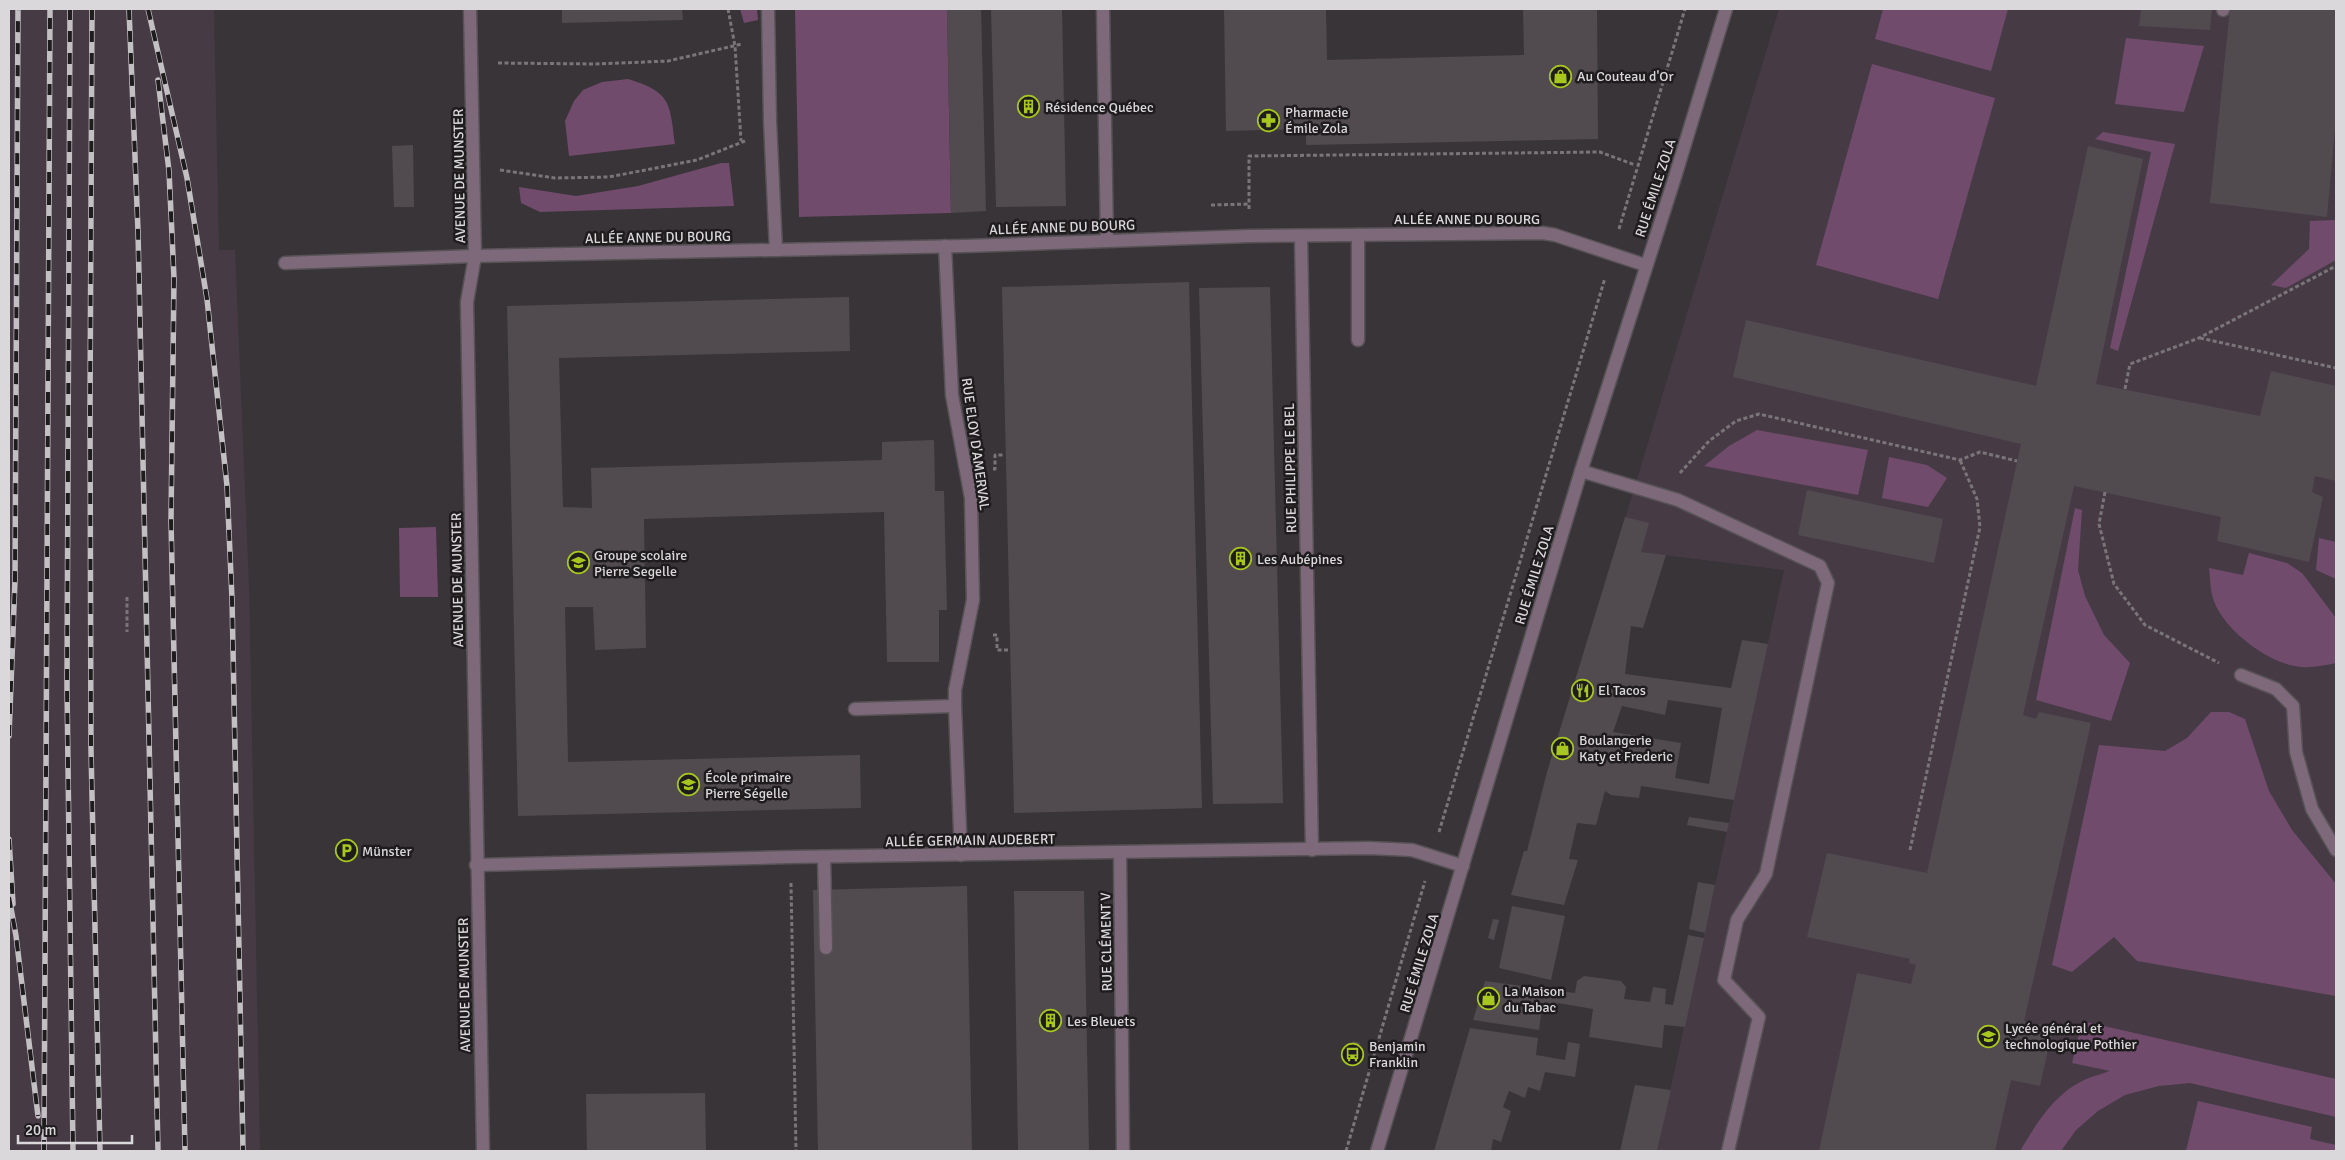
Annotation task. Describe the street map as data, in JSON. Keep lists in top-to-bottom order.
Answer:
{
  "streets": {
    "street": [
      "AVENUE DE MUNSTER",
      "RUE ÉMILE ZOLA",
      "ALLÉE ANNE DU BOURG",
      "RUE ELOY D'AMERVAL",
      "RUE PHILIPPE LE BEL",
      "ALLÉE GERMAIN AUDEBERT",
      "RUE CLÉMENT V"
    ]
  },
  "crossings": [
    ["AVENUE DE MUNSTER", "ALLÉE ANNE DU BOURG"],
    ["AVENUE DE MUNSTER", "ALLÉE GERMAIN AUDEBERT"],
    ["RUE ÉMILE ZOLA", "ALLÉE ANNE DU BOURG"],
    ["RUE ÉMILE ZOLA", "ALLÉE GERMAIN AUDEBERT"],
    ["ALLÉE ANNE DU BOURG", "RUE ELOY D'AMERVAL"],
    ["ALLÉE ANNE DU BOURG", "RUE PHILIPPE LE BEL"],
    ["RUE ELOY D'AMERVAL", "ALLÉE GERMAIN AUDEBERT"],
    ["RUE PHILIPPE LE BEL", "ALLÉE GERMAIN AUDEBERT"],
    ["ALLÉE GERMAIN AUDEBERT", "RUE CLÉMENT V"]
  ],
  "places": {
    "shop": ["Au Couteau d'Or", "Boulangerie Katy et Frederic", "La Maison du Tabac"],
    "building": ["Résidence Québec", "Les Aubépines", "Les Bleuets"],
    "pharmacy": ["Pharmacie Émile Zola"],
    "school or university": ["Groupe scolaire Pierre Segelle", "École primaire Pierre Ségelle", "Lycée général et technologique Pothier"],
    "restaurant": ["El Tacos"],
    "parking": ["Münster"],
    "bus stop": ["Benjamin Franklin"]
  },
  "scale_bar": "20 m"
}
